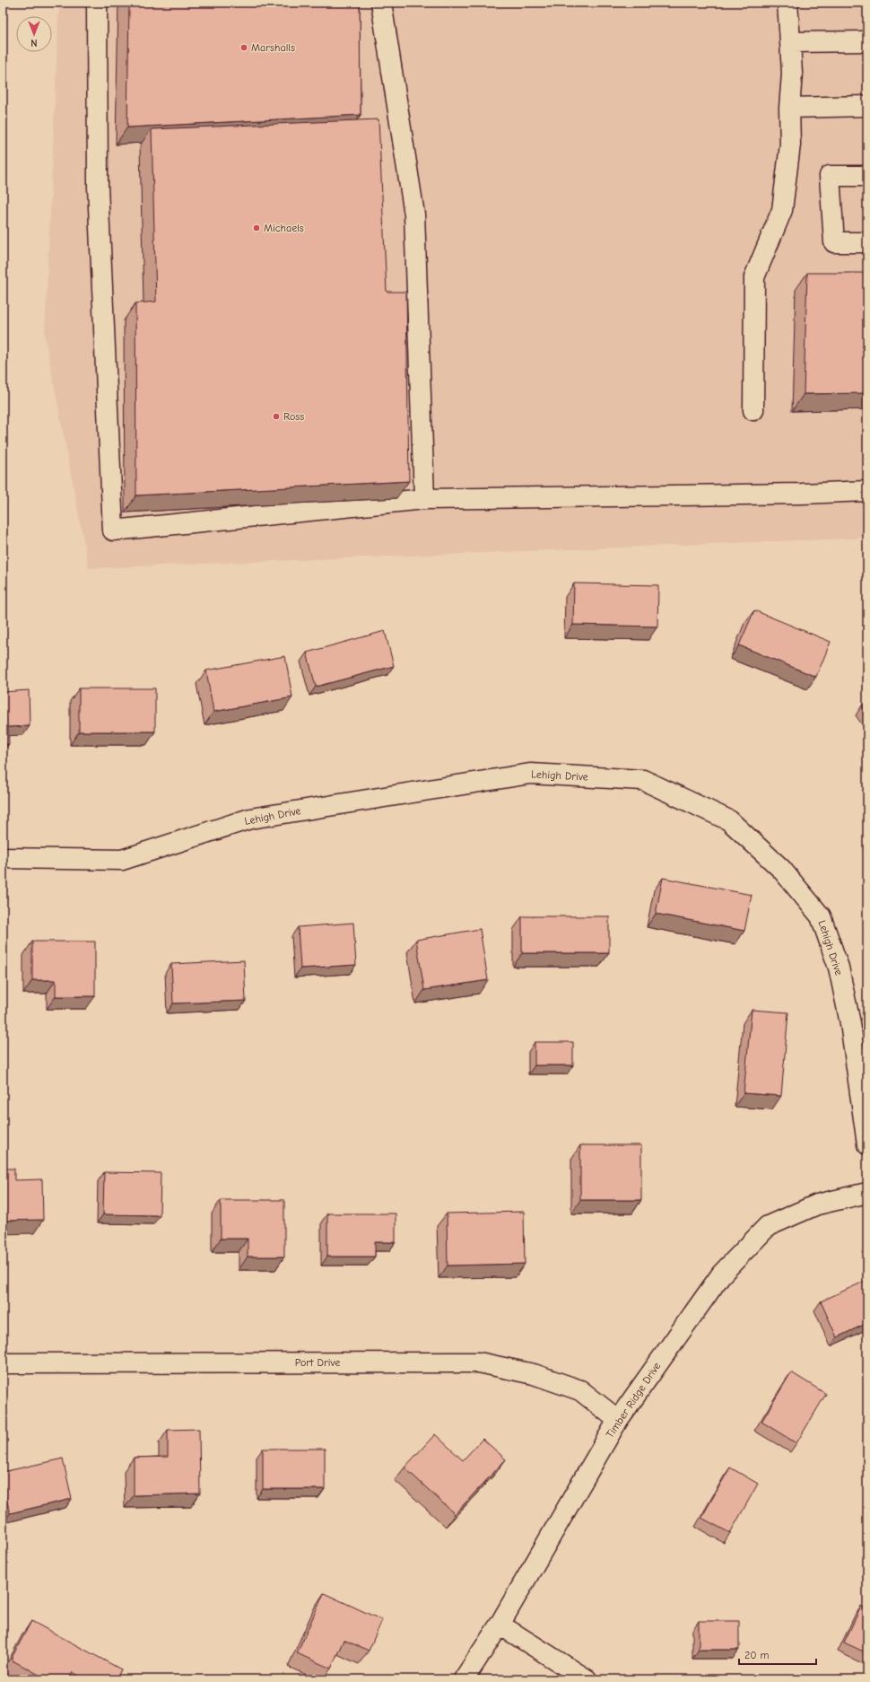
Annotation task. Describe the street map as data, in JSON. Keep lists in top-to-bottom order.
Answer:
{
  "streets": {
    "street": ["Lehigh Drive", "Port Drive", "Timber Ridge Drive"]
  },
  "crossings": [
    ["Port Drive", "Timber Ridge Drive"]
  ],
  "places": ["Marshalls", "Michaels", "Ross"],
  "scale_bar": "20 m",
  "north": "bottom"
}
